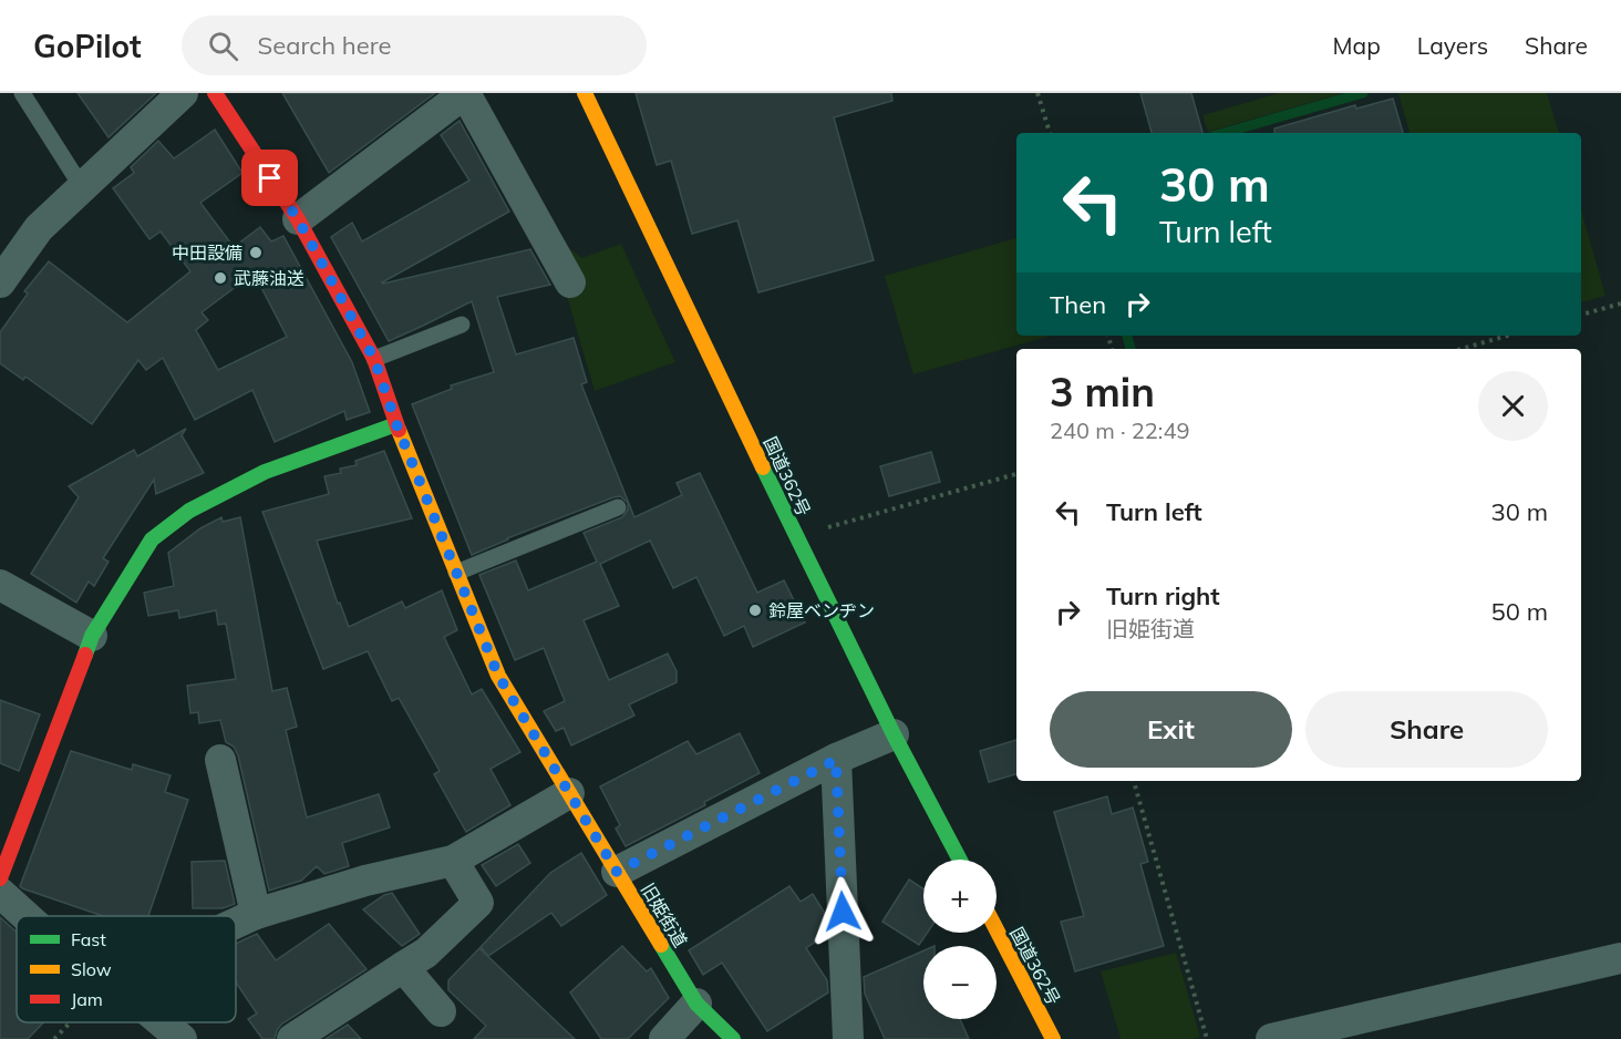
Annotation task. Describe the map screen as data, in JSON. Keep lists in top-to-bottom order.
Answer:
{
  "streets": {
    "main road": ["国道362号", "旧姫街道"]
  },
  "places": ["中田設備", "武藤油送", "鈴屋ベンヂン"],
  "legend": ["Fast", "Slow", "Jam"],
  "page": {
    "header": "GoPilot",
    "search": "Search here",
    "nav": ["Map", "Layers", "Share"],
    "turn": ["30 m", "Turn left"],
    "then": "Then",
    "heading": ["3 min", "240 m · 22:49"],
    "list": [
      {
        "name": "Turn left",
        "value": "30 m"
      },
      {
        "name": "Turn right",
        "note": "旧姫街道",
        "value": "50 m"
      }
    ],
    "buttons": ["Exit", "Share"],
    "map_buttons": ["+", "−"]
  }
}
